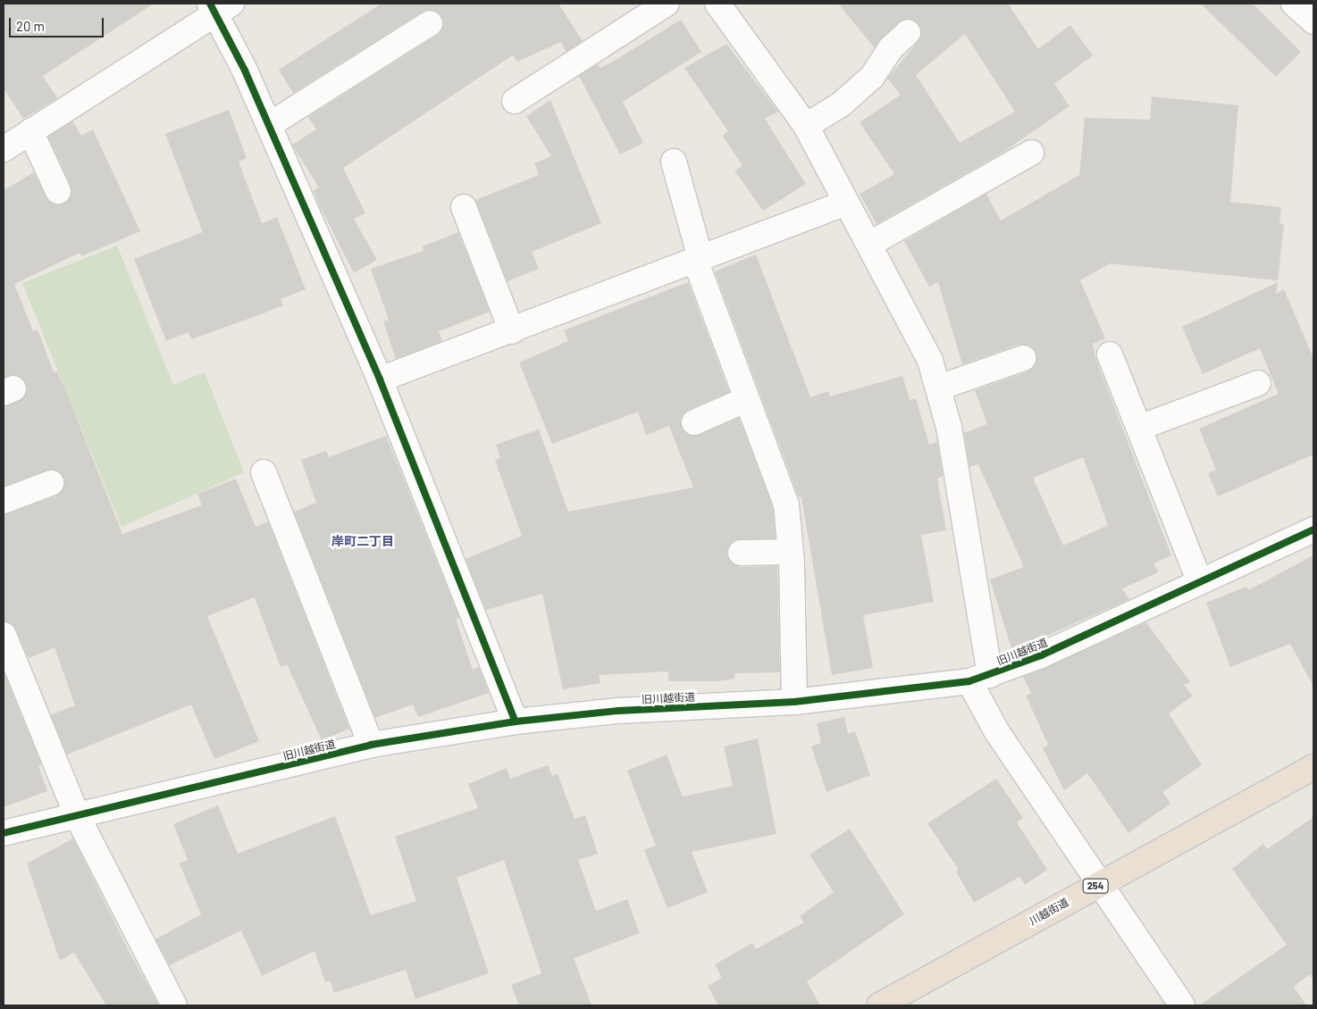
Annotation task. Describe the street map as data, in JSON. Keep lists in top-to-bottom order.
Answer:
{
  "streets": {
    "highway": ["254", "川越街道"],
    "street": ["旧川越街道"]
  },
  "districts": ["岸町二丁目"],
  "scale_bar": "20 m"
}
